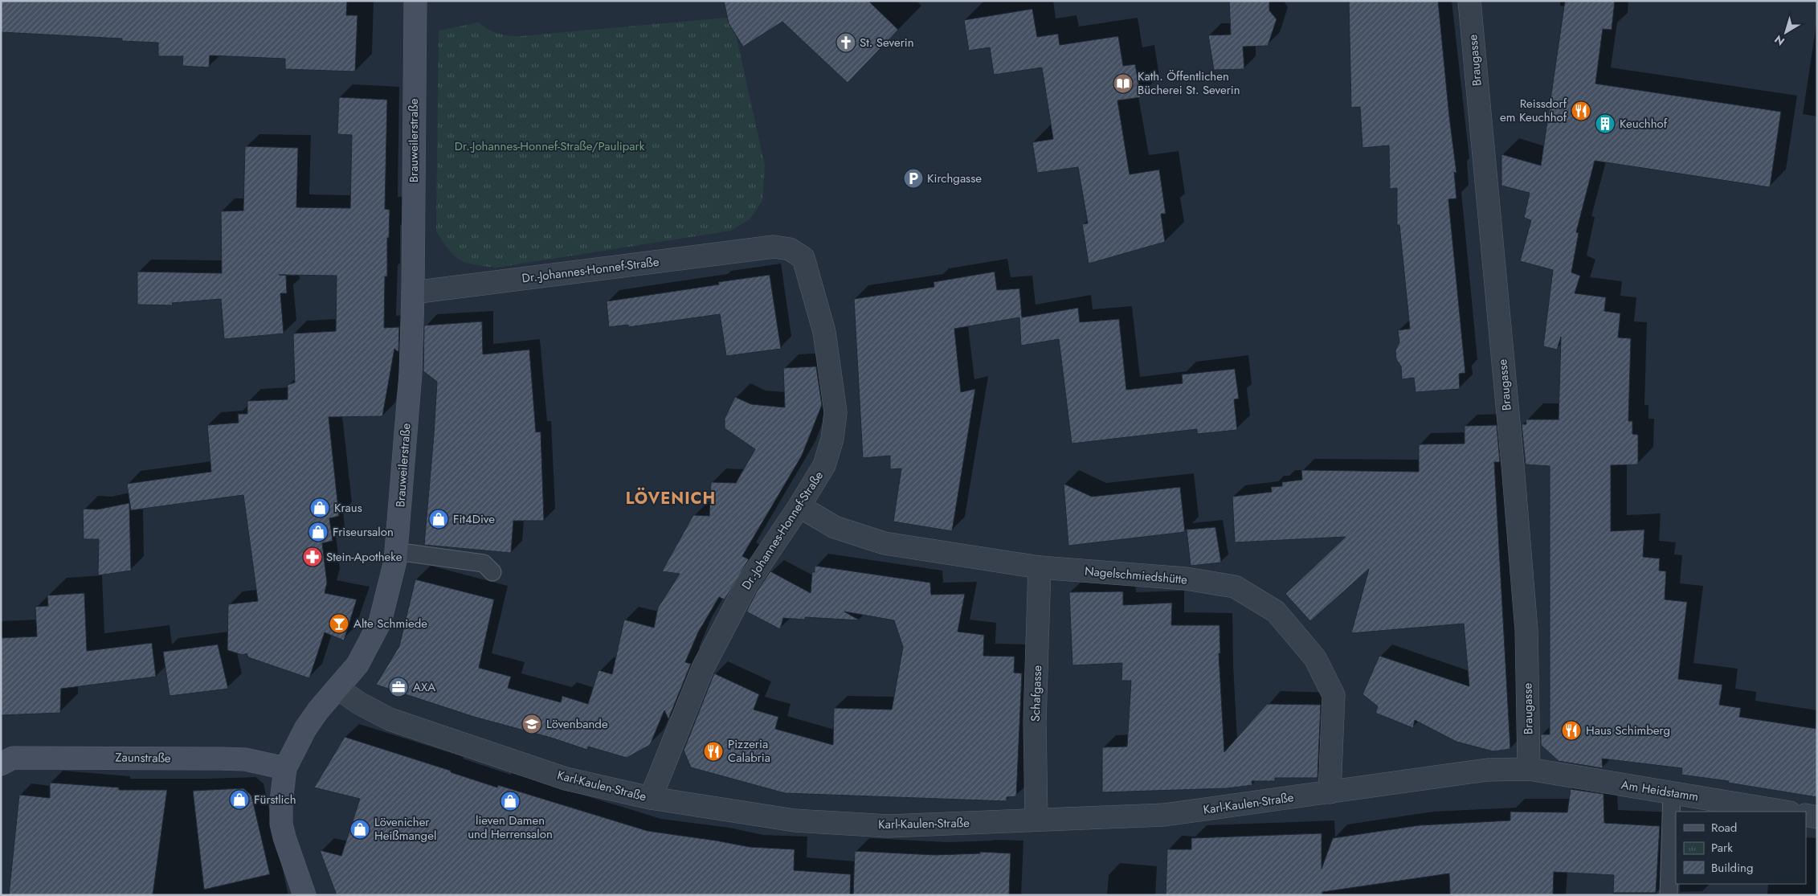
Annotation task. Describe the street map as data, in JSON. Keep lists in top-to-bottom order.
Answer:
{
  "streets": {
    "street": [
      "Braugasse",
      "Brauweilerstraße",
      "Dr.-Johannes-Honnef-Straße",
      "Nagelschmiedshütte",
      "Schafgasse",
      "Zaunstraße",
      "Karl-Kaulen-Straße",
      "Am Heidstamm"
    ]
  },
  "crossings": [
    ["Braugasse", "Karl-Kaulen-Straße"],
    ["Braugasse", "Am Heidstamm"],
    ["Brauweilerstraße", "Dr.-Johannes-Honnef-Straße"],
    ["Brauweilerstraße", "Zaunstraße"],
    ["Brauweilerstraße", "Karl-Kaulen-Straße"],
    ["Dr.-Johannes-Honnef-Straße", "Nagelschmiedshütte"],
    ["Dr.-Johannes-Honnef-Straße", "Karl-Kaulen-Straße"],
    ["Nagelschmiedshütte", "Schafgasse"],
    ["Nagelschmiedshütte", "Karl-Kaulen-Straße"],
    ["Schafgasse", "Karl-Kaulen-Straße"],
    ["Karl-Kaulen-Straße", "Am Heidstamm"]
  ],
  "districts": ["LÖVENICH"],
  "parks": ["Dr.-Johannes-Honnef-Straße/Paulipark"],
  "places": {
    "church": ["St. Severin"],
    "library": ["Kath. Öffentlichen Bücherei St. Severin"],
    "restaurant": ["Reissdorf em Keuchhof", "Haus Schimberg", "Pizzeria Calabria"],
    "building": ["Keuchhof"],
    "parking": ["Kirchgasse"],
    "shop": [
      "Kraus",
      "Fit4Dive",
      "Friseursalon",
      "Fürstlich",
      "lieven Damen und Herrensalon",
      "Lövenicher Heißmangel"
    ],
    "pharmacy": ["Stein-Apotheke"],
    "bar": ["Alte Schmiede"],
    "office": ["AXA"],
    "school or university": ["Lövenbande"]
  },
  "legend": ["Road", "Park", "Building"],
  "north": "bottom left"
}
